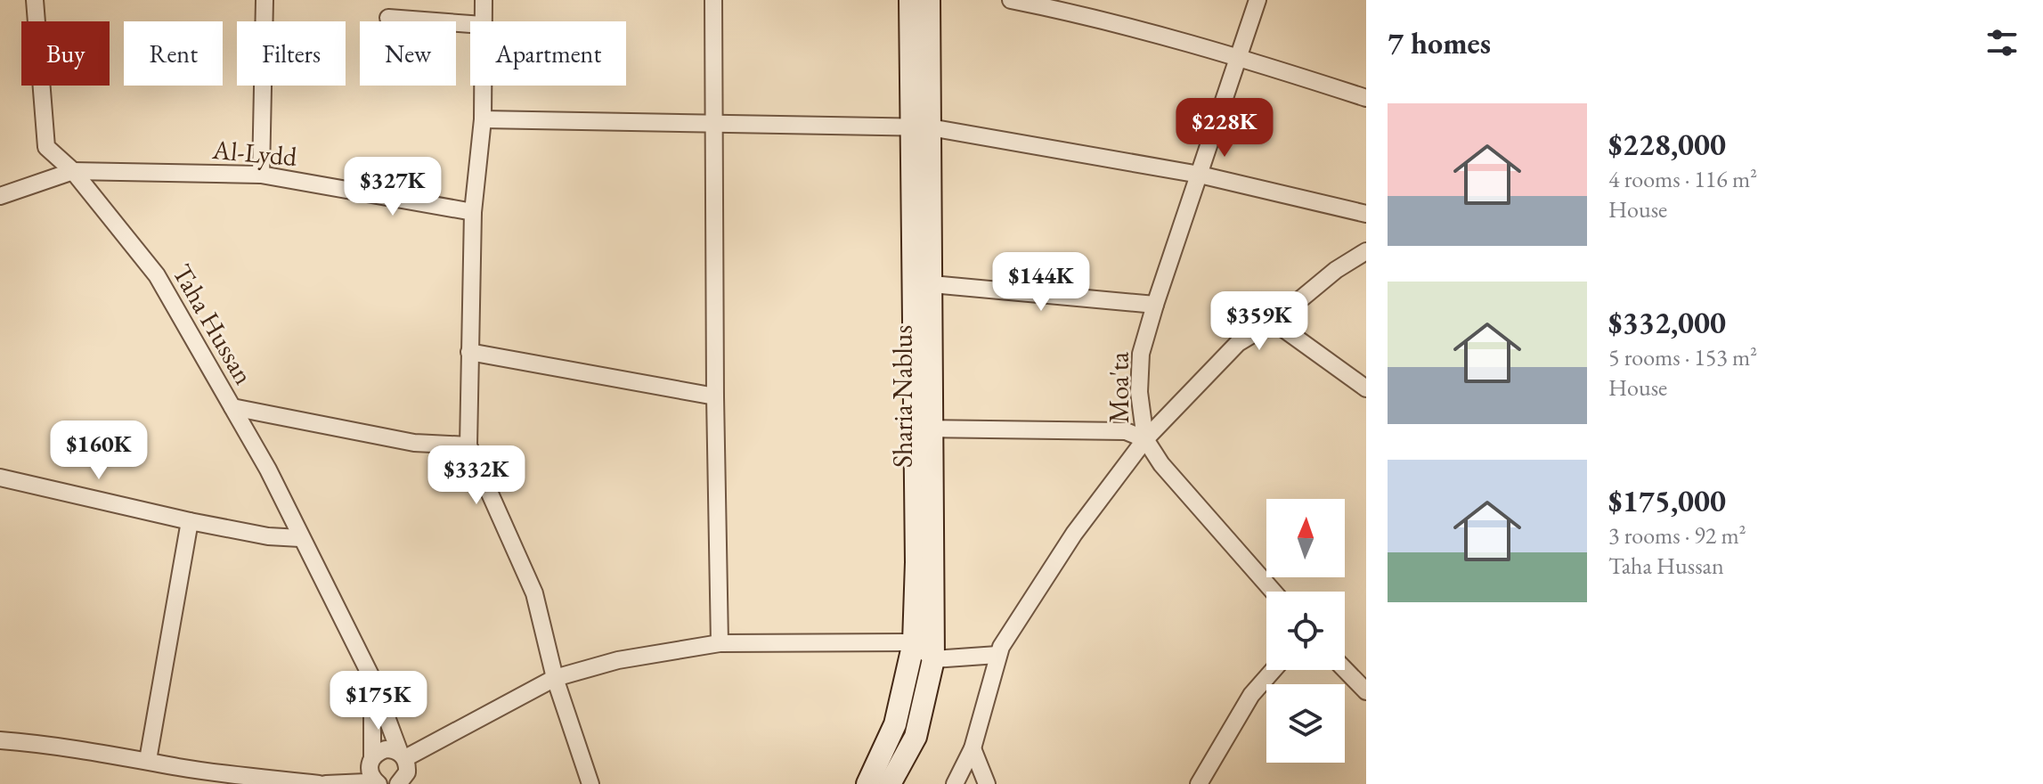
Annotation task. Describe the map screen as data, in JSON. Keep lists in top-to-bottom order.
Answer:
{
  "streets": {
    "main road": ["Sharia Nablus"],
    "street": ["Al-Lydd", "Taha Hussan", "Moa'ta"]
  },
  "crossings": [
    ["Al-Lydd", "Taha Hussan"],
    ["Moa'ta", "Sharia Nablus"]
  ],
  "north": "top",
  "page": {
    "heading": "7 homes",
    "chip": [
      "Buy",
      "Rent",
      "Filters",
      "New",
      "Apartment"
    ],
    "list": [
      {
        "name": "$228,000",
        "note": "4 rooms · 116 m² · House"
      },
      {
        "name": "$332,000",
        "note": "5 rooms · 153 m² · House"
      },
      {
        "name": "$175,000",
        "note": "3 rooms · 92 m² · Taha Hussan"
      }
    ],
    "price": [
      "$228K",
      "$327K",
      "$144K",
      "$359K",
      "$160K",
      "$332K",
      "$175K"
    ]
  }
}
